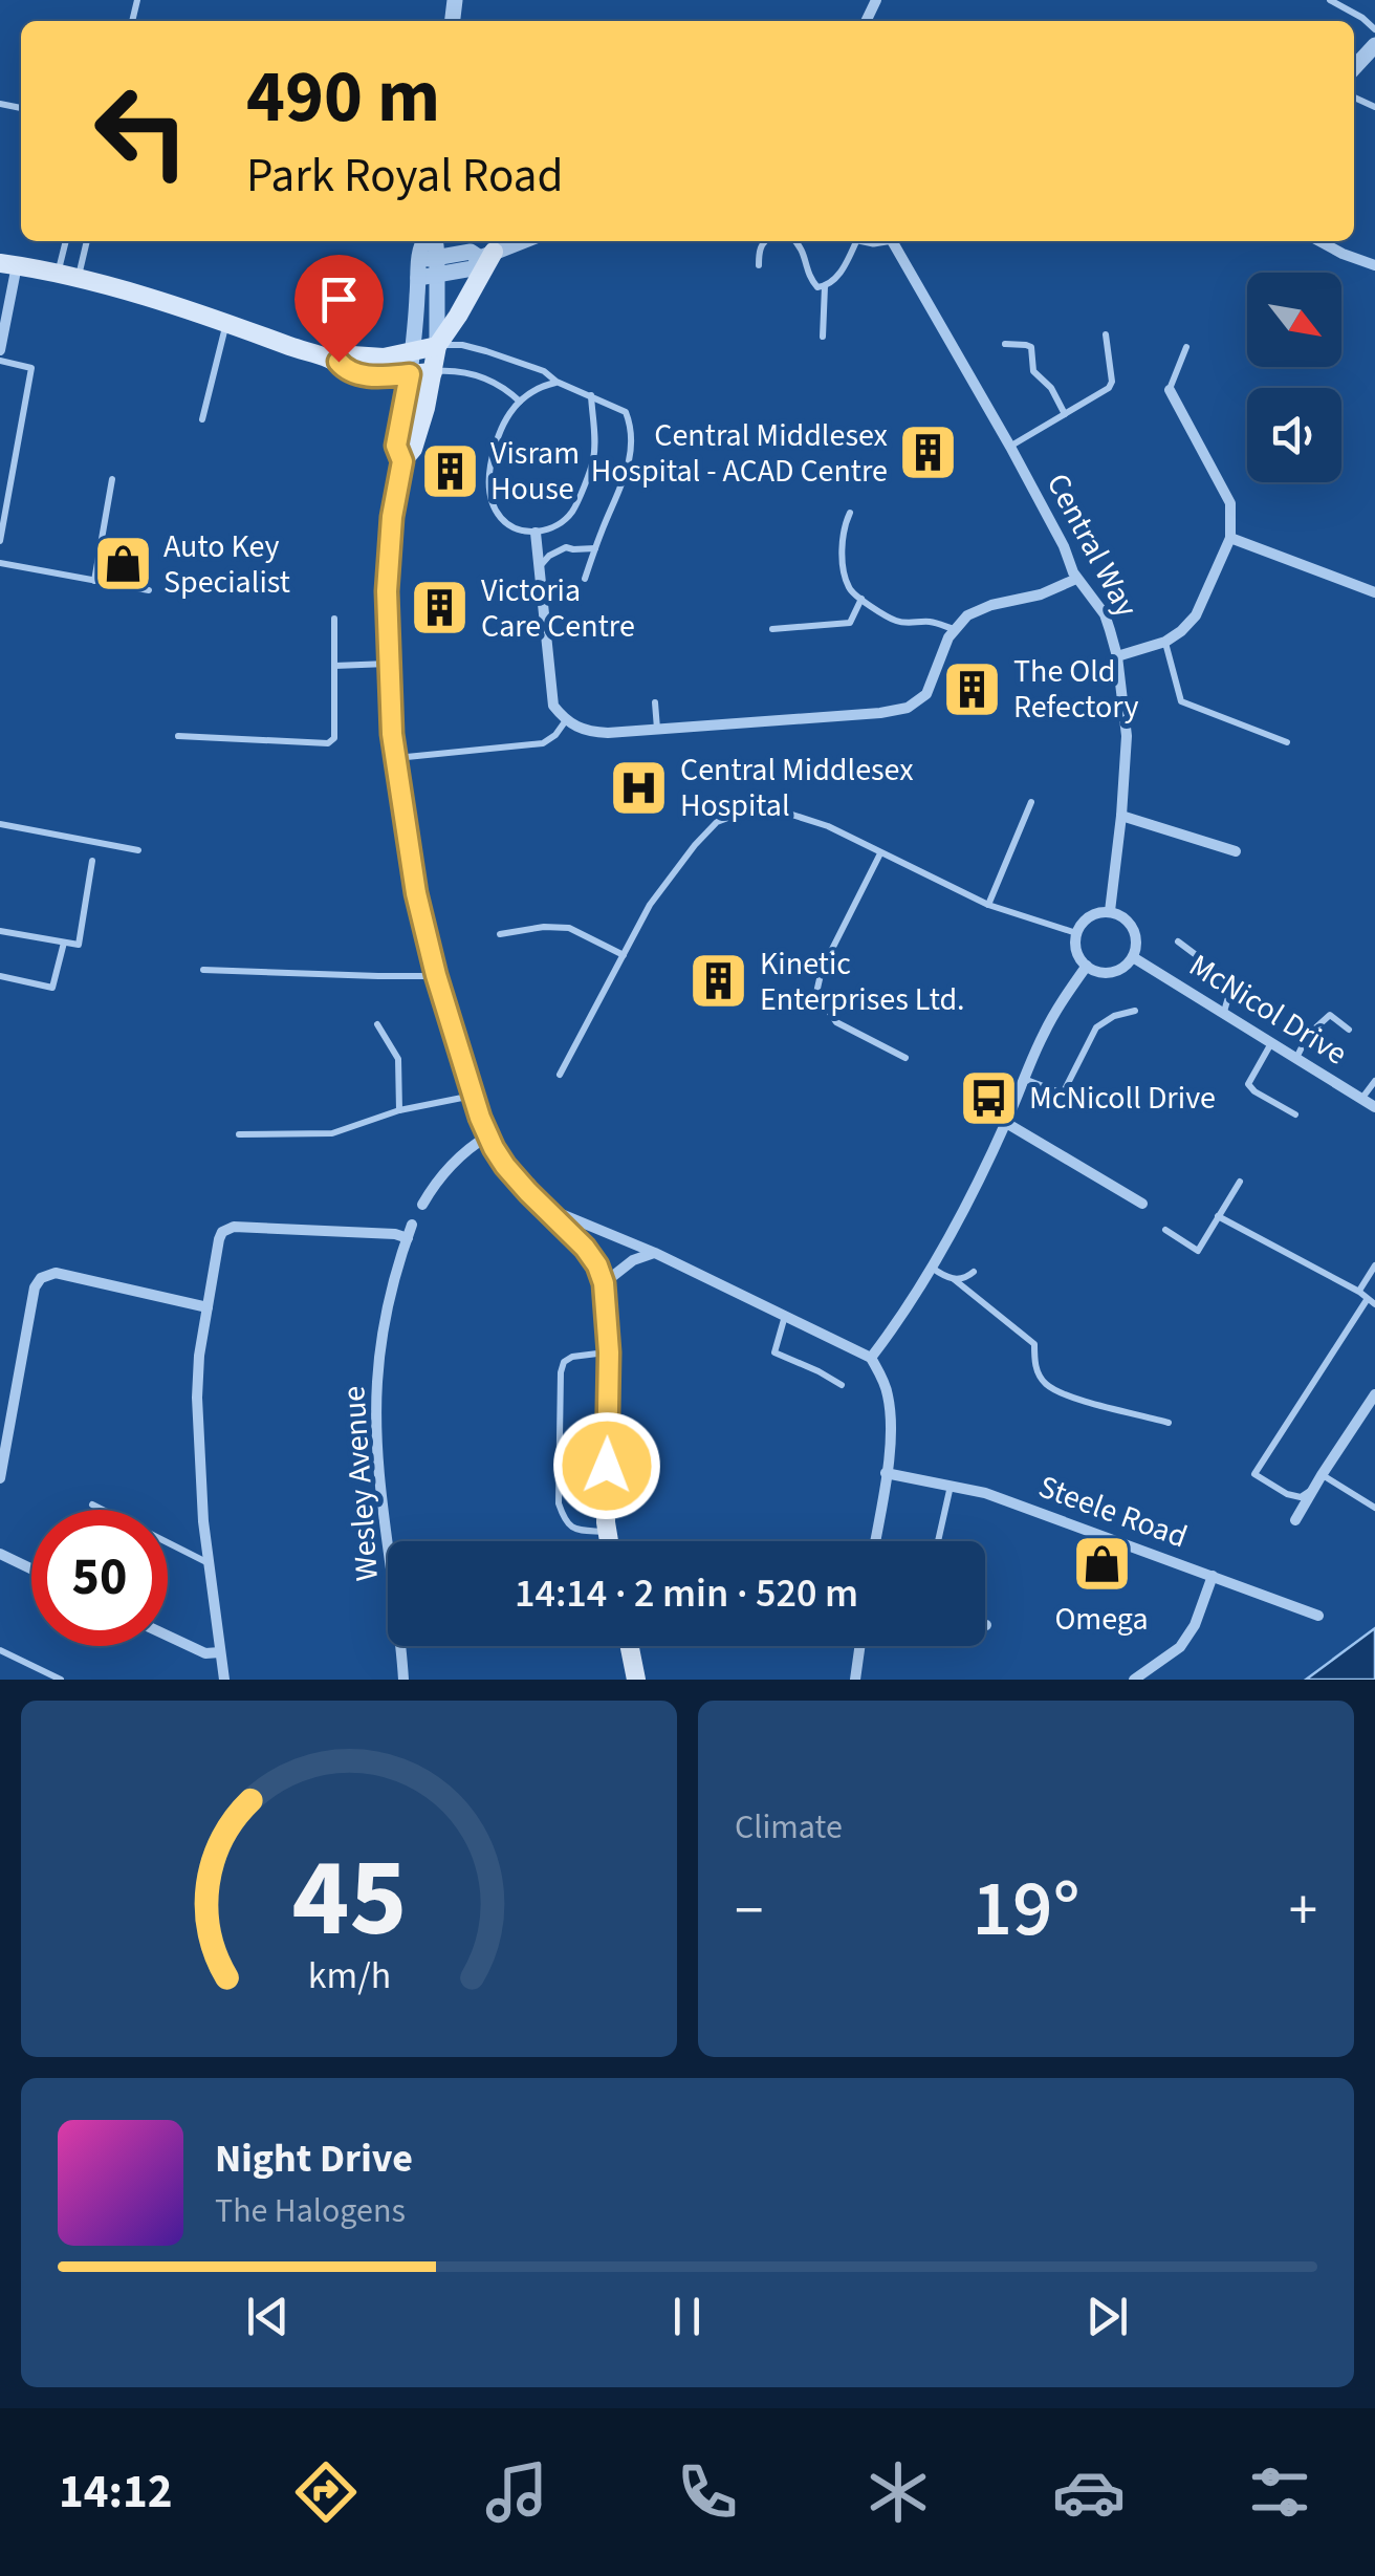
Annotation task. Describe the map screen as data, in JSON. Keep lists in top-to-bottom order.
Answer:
{
  "streets": {
    "street": [
      "Central Way",
      "McNicol Drive",
      "Wesley Avenue",
      "Steele Road"
    ]
  },
  "crossings": [
    ["Central Way", "McNicol Drive"]
  ],
  "places": {
    "building": [
      "Central Middlesex Hospital - ACAD Centre",
      "Visram House",
      "Victoria Care Centre",
      "The Old Refectory",
      "Kinetic Enterprises Ltd."
    ],
    "shop": ["Auto Key Specialist", "Omega"],
    "hospital": ["Central Middlesex Hospital"],
    "bus stop": ["McNicoll Drive"]
  },
  "north": "bottom right",
  "page": {
    "turn": ["490 m", "Park Royal Road"],
    "limit": "50",
    "trip": "14:14 · 2 min · 520 m",
    "tile": "Climate",
    "heat": ["−", "19°", "+"],
    "song": ["Night Drive", "The Halogens"],
    "tabs": "14:12",
    "gauge": ["45", "km/h"]
  }
}
